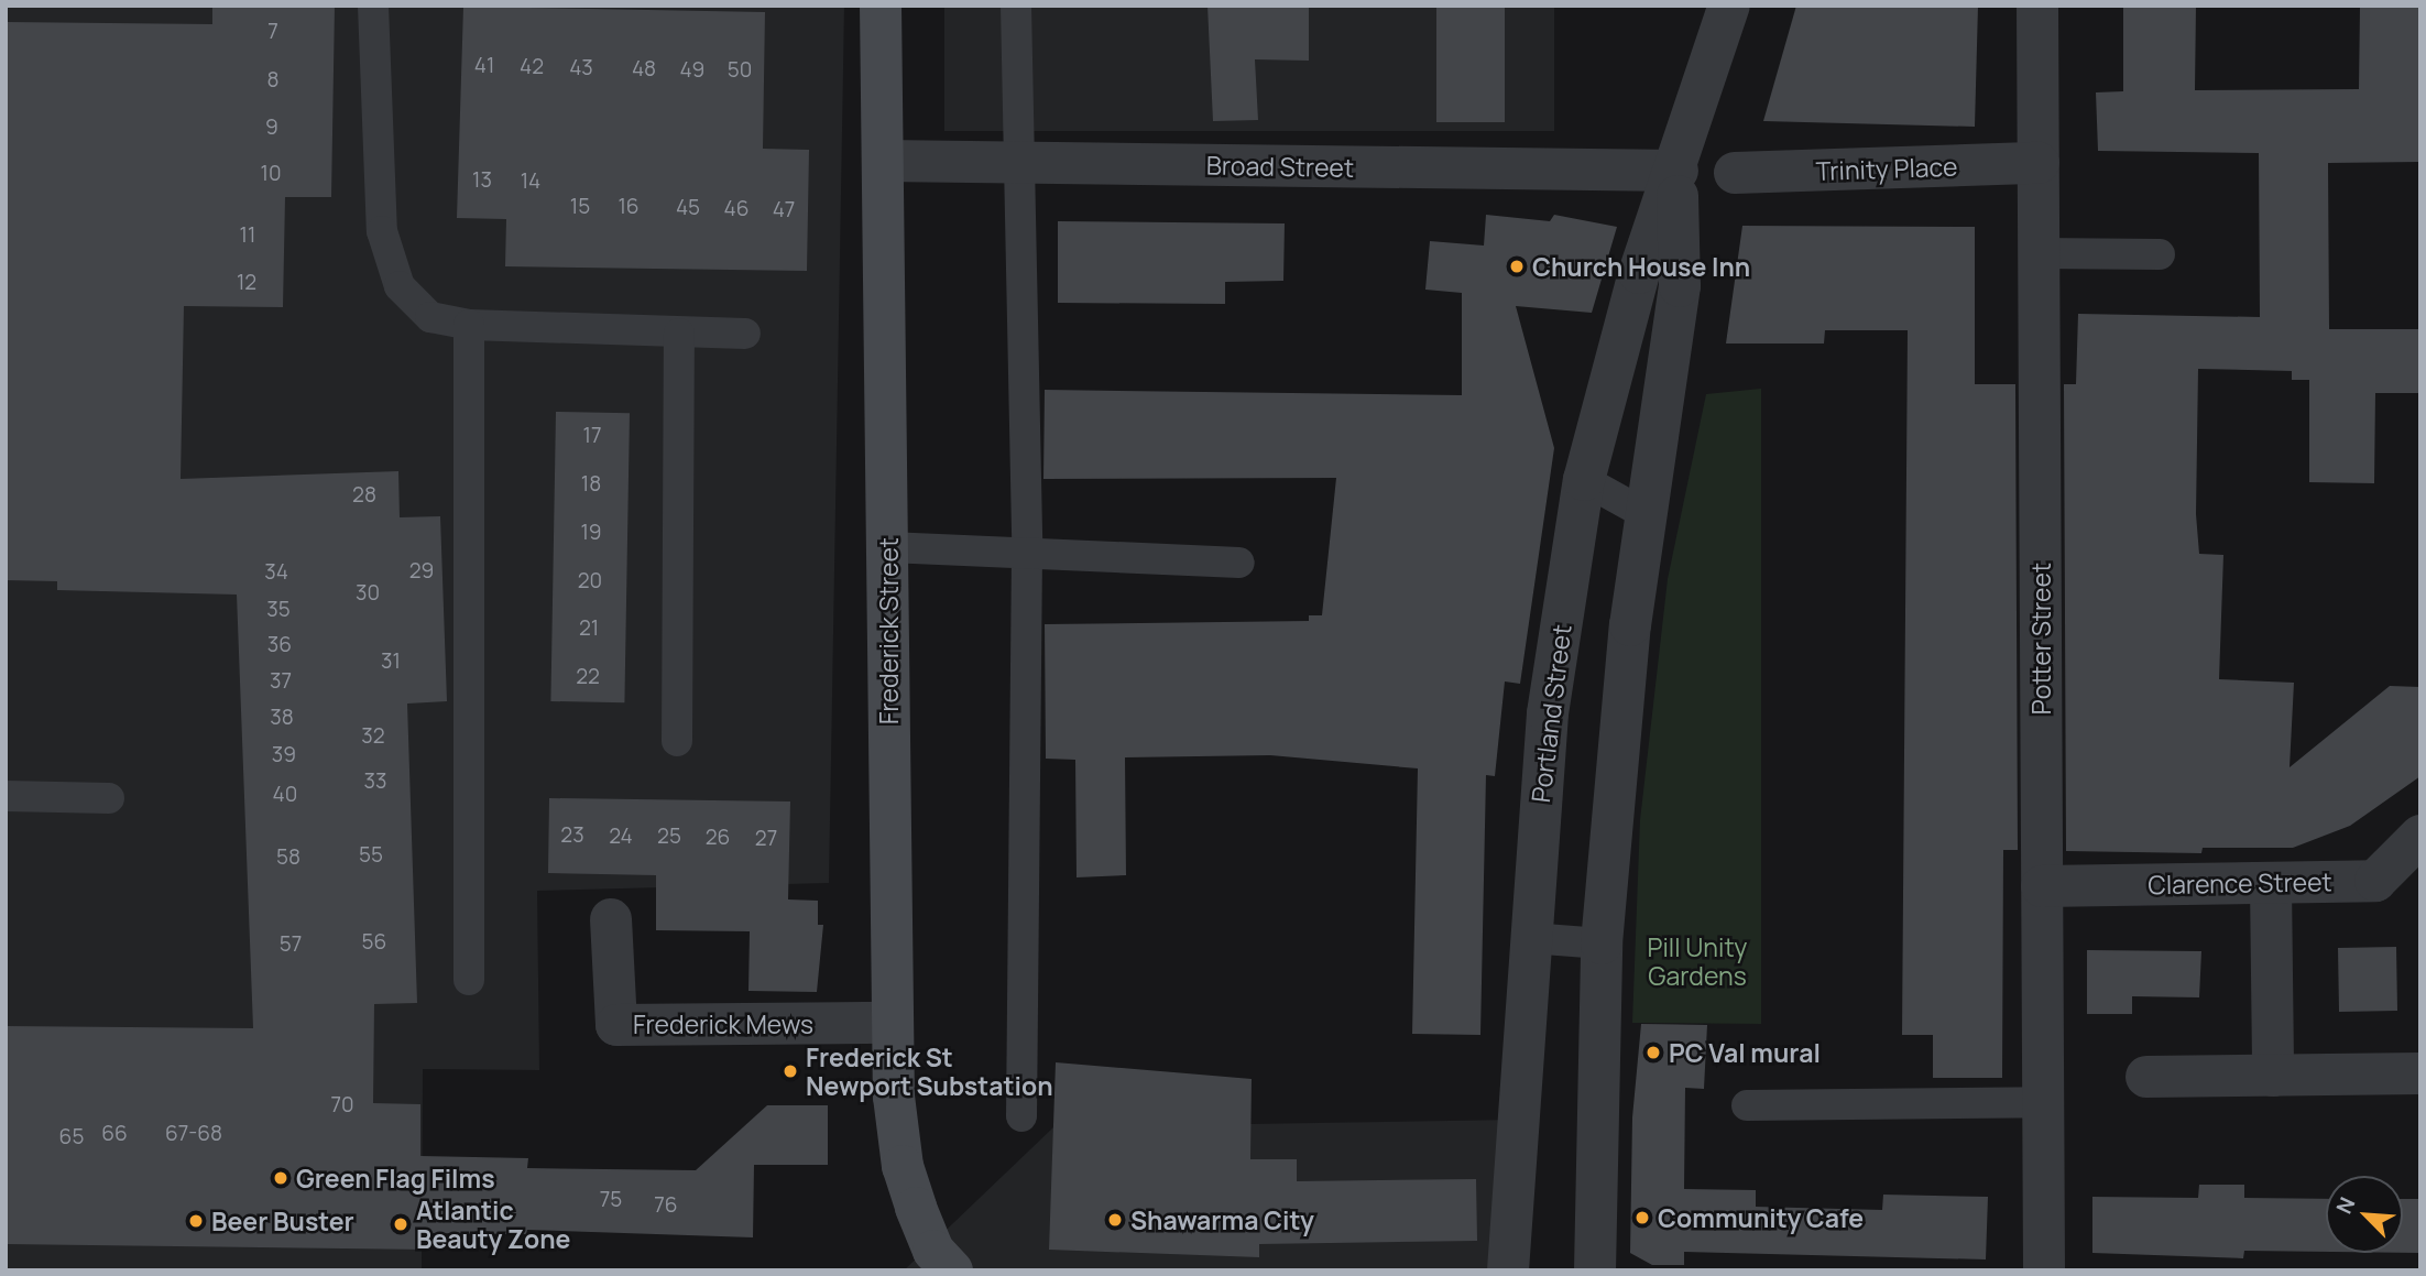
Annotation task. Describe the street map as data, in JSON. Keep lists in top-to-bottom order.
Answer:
{
  "streets": {
    "street": [
      "Broad Street",
      "Trinity Place",
      "Frederick Street",
      "Potter Street",
      "Portland Street",
      "Clarence Street",
      "Frederick Mews"
    ]
  },
  "crossings": [
    ["Broad Street", "Frederick Street"],
    ["Broad Street", "Portland Street"],
    ["Trinity Place", "Potter Street"],
    ["Frederick Street", "Frederick Mews"],
    ["Potter Street", "Clarence Street"]
  ],
  "parks": ["Pill Unity Gardens"],
  "places": [
    "Church House Inn",
    "PC Val mural",
    "Frederick St Newport Substation",
    "Green Flag Films",
    "Community Cafe",
    "Shawarma City",
    "Beer Buster",
    "Atlantic Beauty Zone"
  ],
  "house_numbers": [
    "7",
    "41",
    "42",
    "43",
    "48",
    "49",
    "50",
    "8",
    "9",
    "10",
    "13",
    "14",
    "15",
    "16",
    "45",
    "46",
    "47",
    "11",
    "12",
    "17",
    "18",
    "28",
    "19",
    "29",
    "34",
    "20",
    "30",
    "35",
    "21",
    "36",
    "31",
    "22",
    "37",
    "38",
    "32",
    "39",
    "33",
    "40",
    "23",
    "24",
    "25",
    "26",
    "27",
    "55",
    "58",
    "56",
    "57",
    "70",
    "66",
    "67-68",
    "65",
    "75",
    "76"
  ],
  "north": "top left"
}
